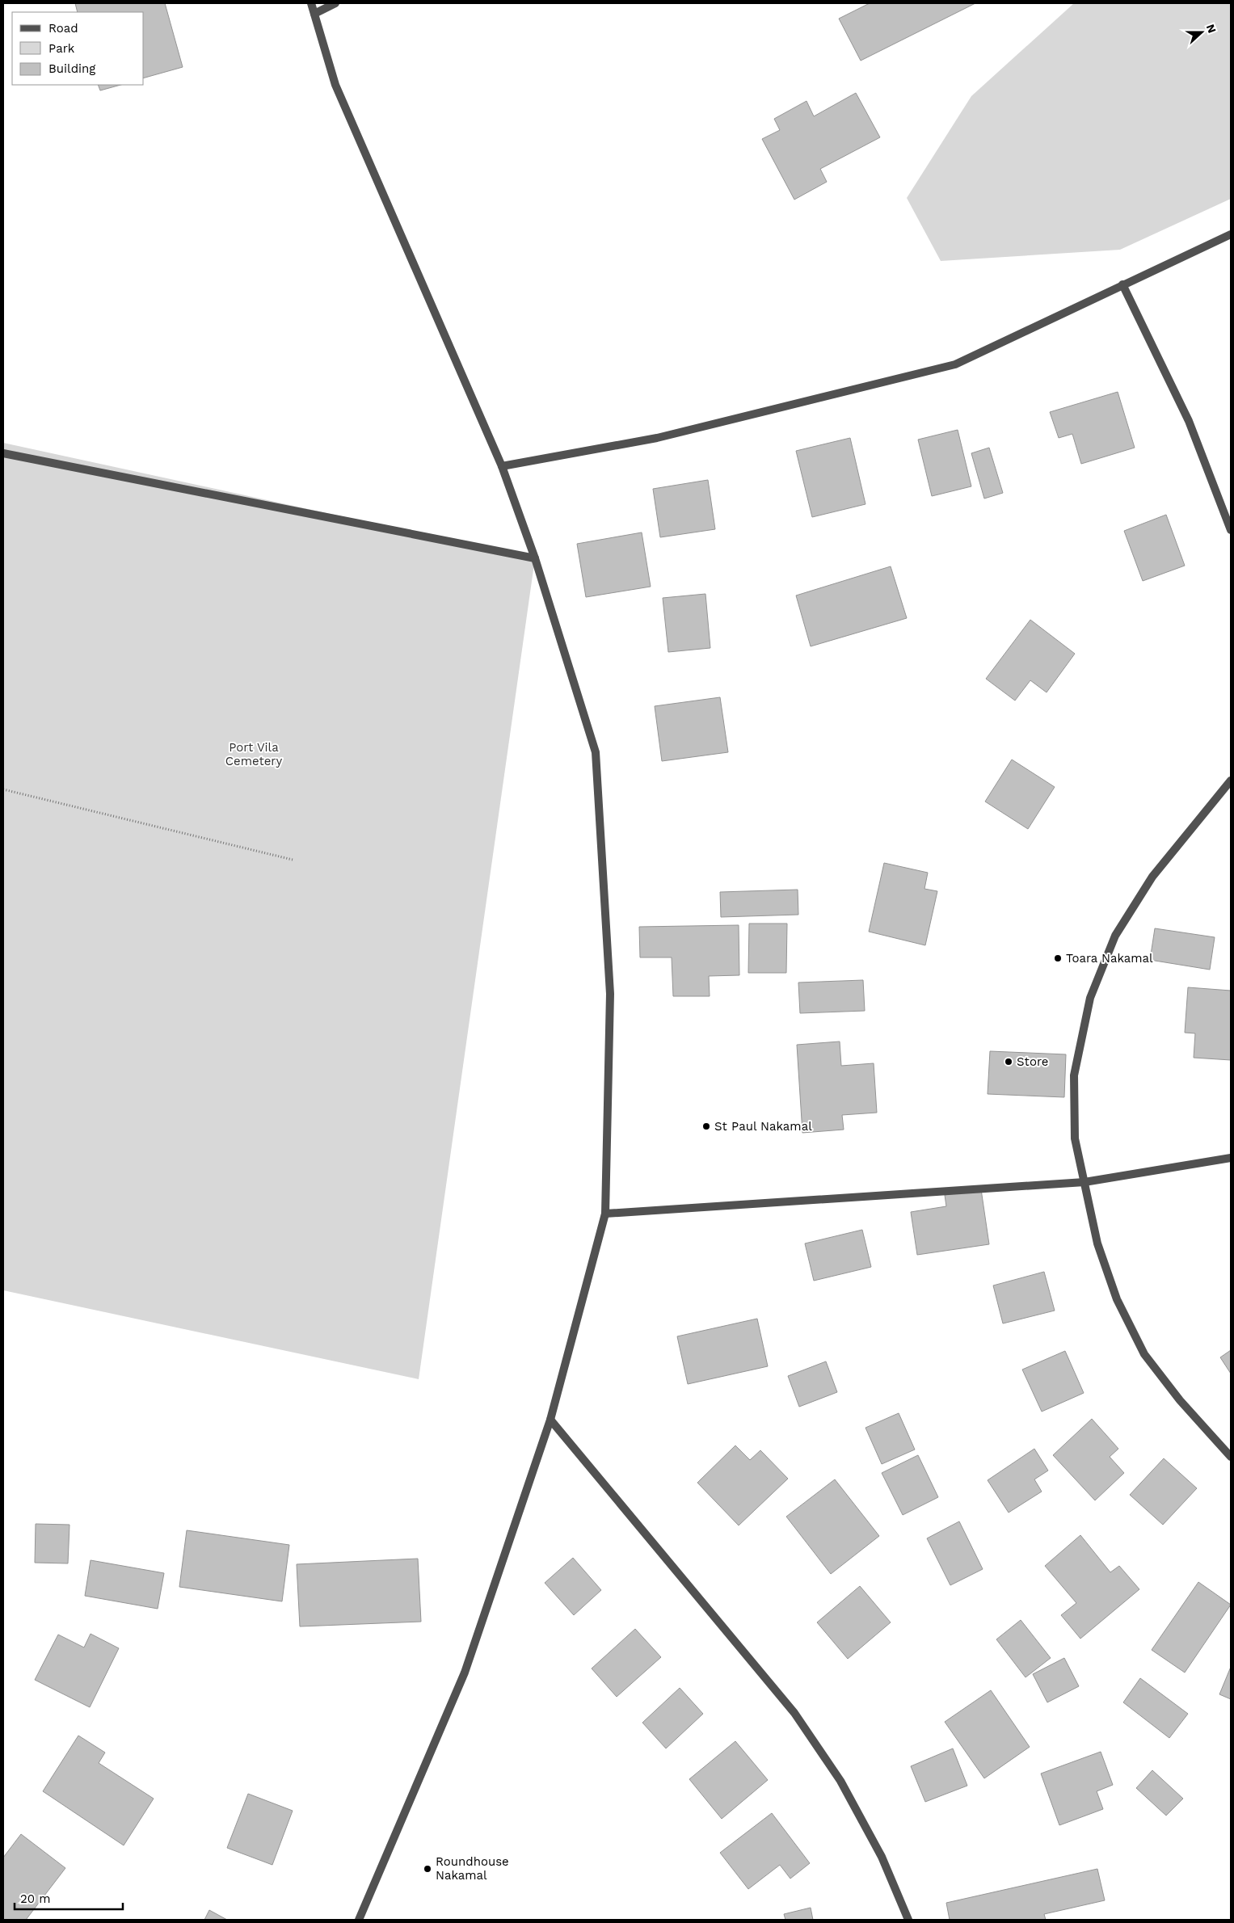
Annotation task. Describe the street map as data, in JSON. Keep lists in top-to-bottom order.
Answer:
{
  "parks": ["Port Vila Cemetery"],
  "places": [
    "Toara Nakamal",
    "Store",
    "St Paul Nakamal",
    "Roundhouse Nakamal"
  ],
  "legend": ["Road", "Park", "Building"],
  "scale_bar": "20 m",
  "north": "right"
}
